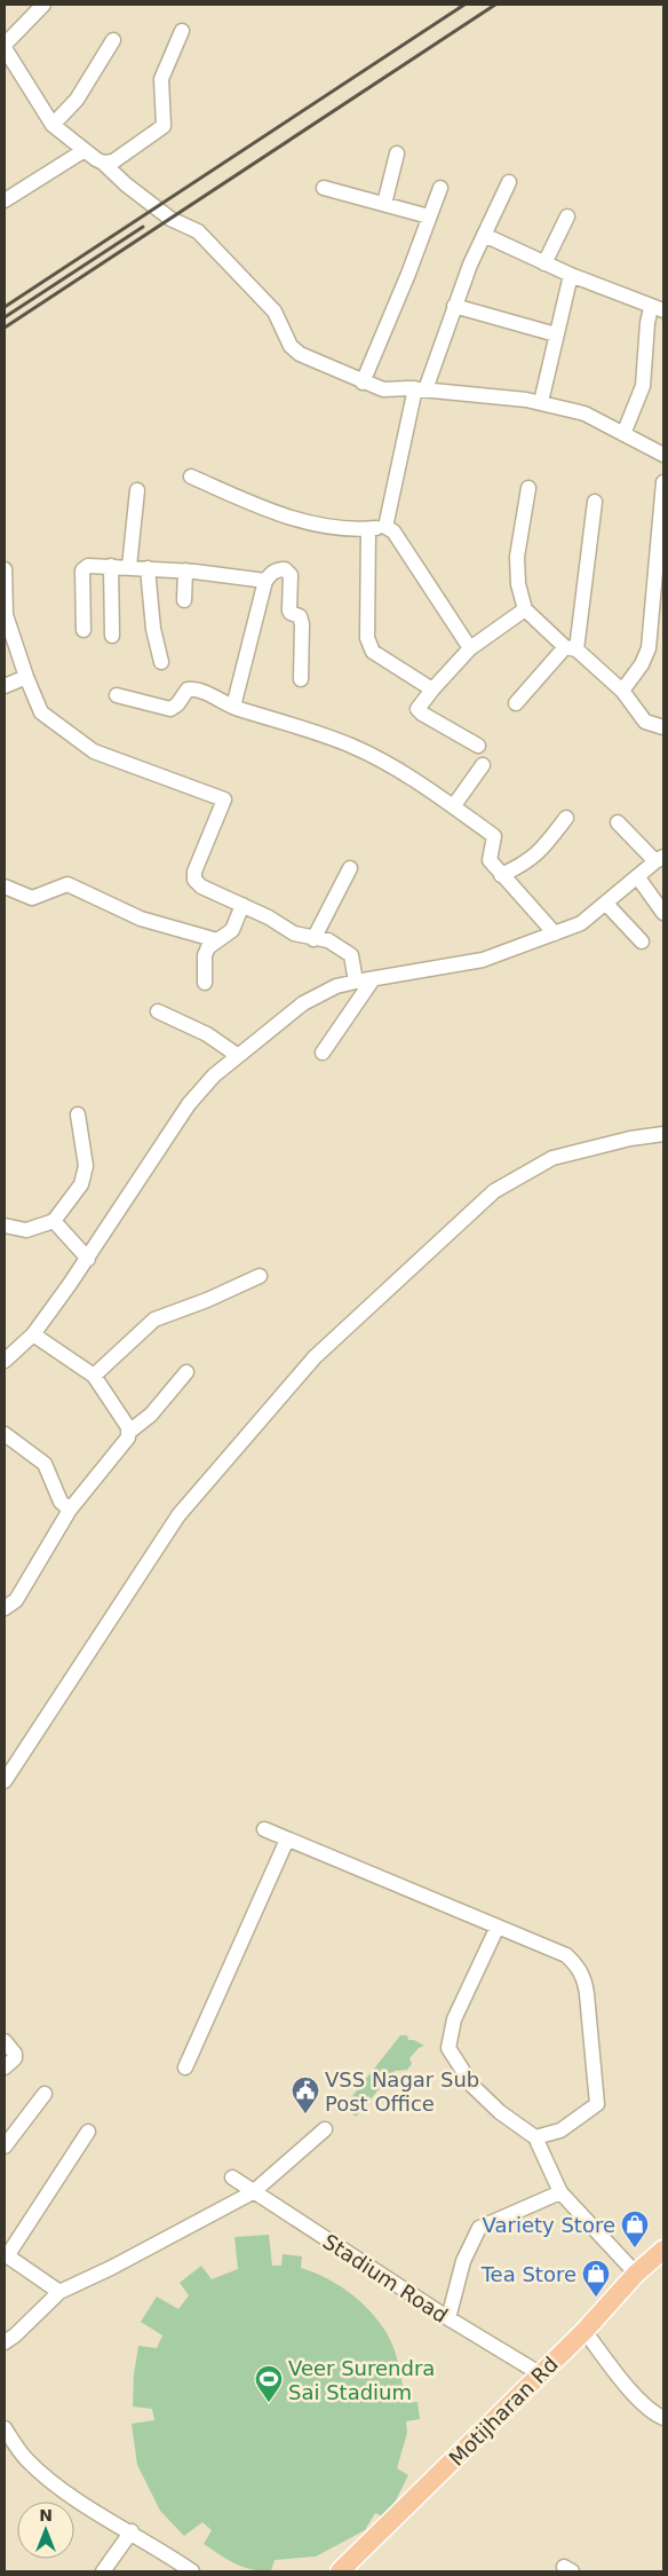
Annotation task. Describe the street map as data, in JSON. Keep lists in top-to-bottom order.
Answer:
{
  "streets": {
    "main road": ["Motijharan Rd"],
    "street": ["Stadium Road"]
  },
  "crossings": [
    ["Stadium Road", "Motijharan Rd"]
  ],
  "places": {
    "public building": ["VSS Nagar Sub Post Office"],
    "shop": ["Variety Store", "Tea Store"],
    "sports": ["Veer Surendra Sai Stadium"]
  },
  "north": "top"
}
